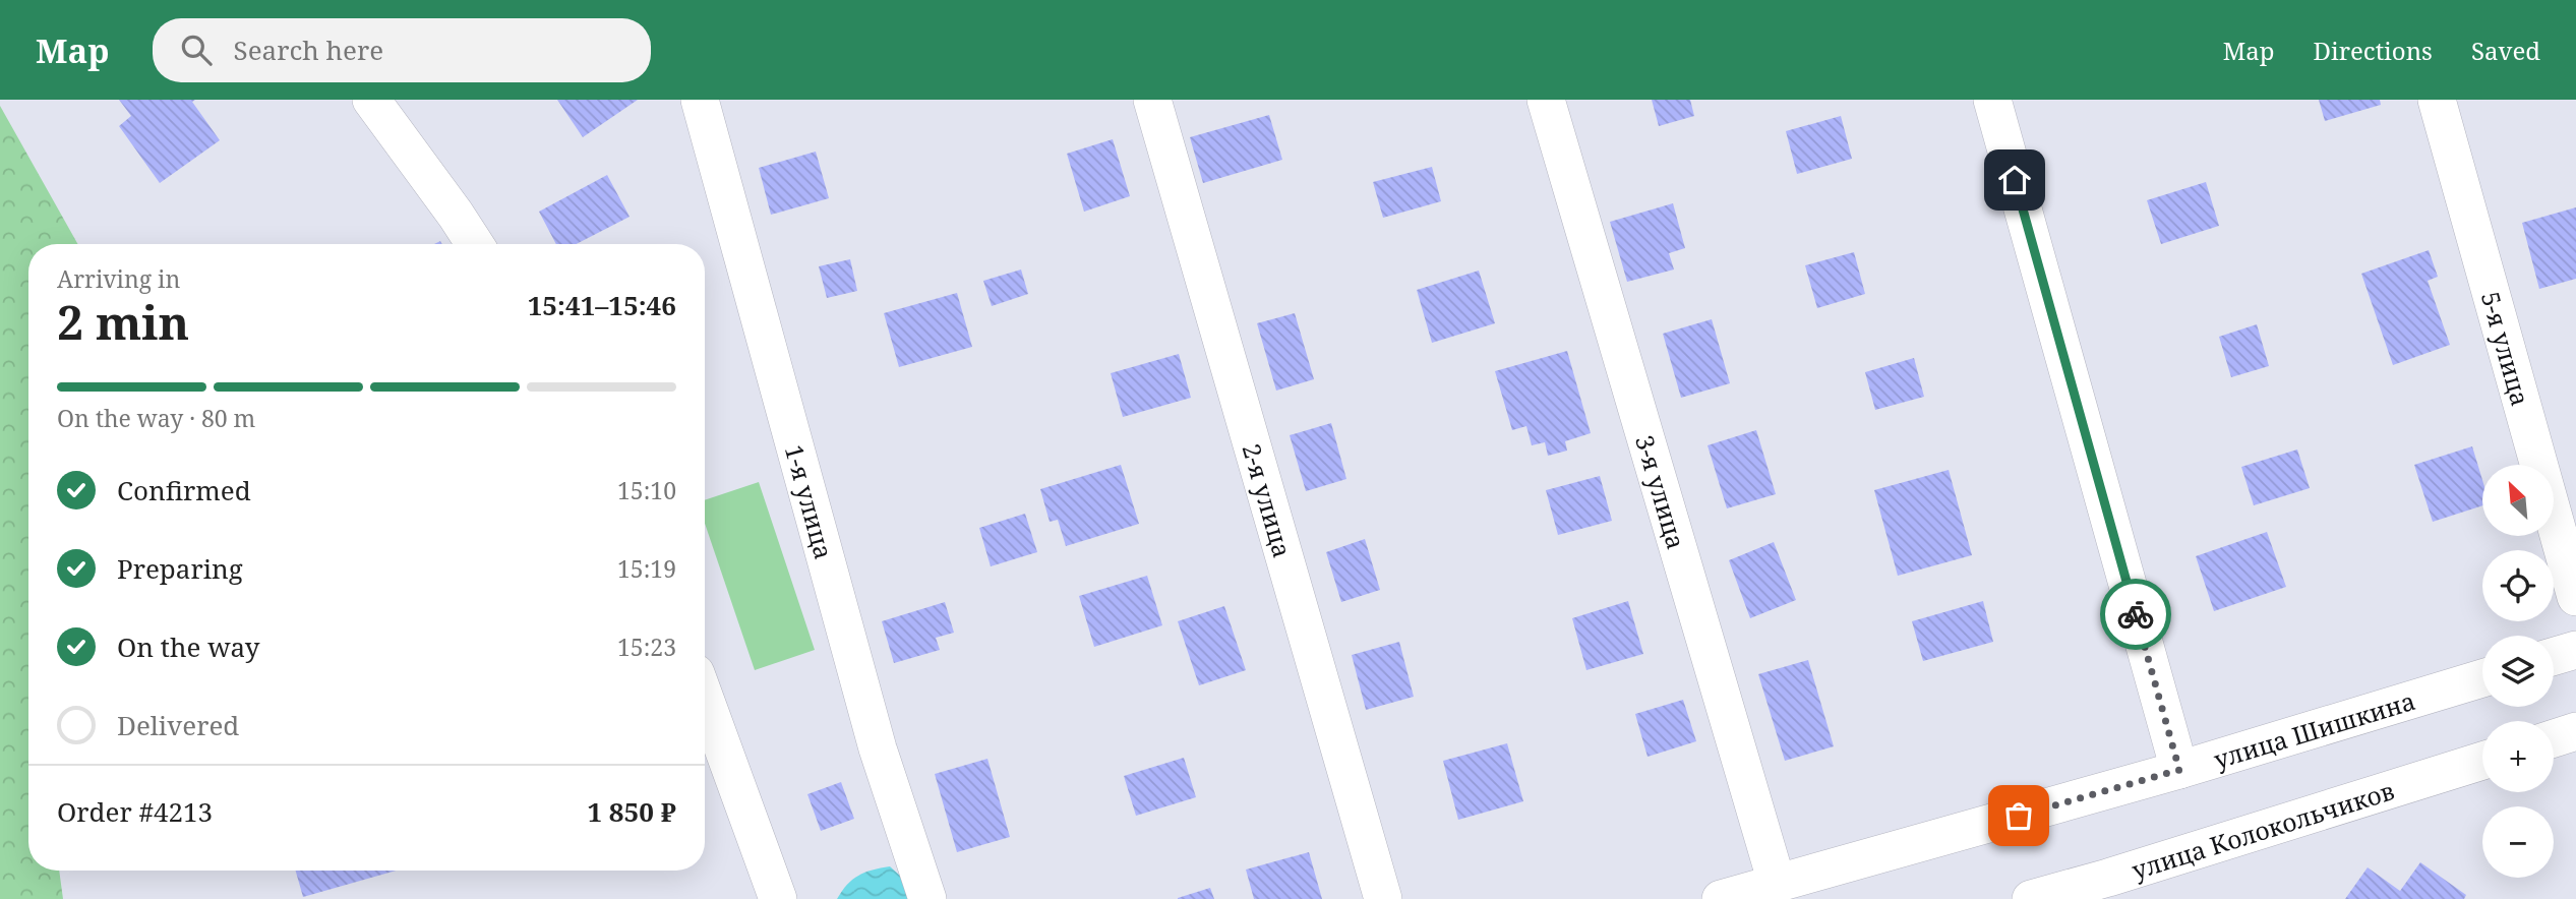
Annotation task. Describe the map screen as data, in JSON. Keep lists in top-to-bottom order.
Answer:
{
  "streets": {
    "street": [
      "5-я улица",
      "3-я улица",
      "2-я улица",
      "1-я улица",
      "улица Шишкина",
      "улица Колокольчиков"
    ]
  },
  "crossings": [
    ["3-я улица", "улица Шишкина"]
  ],
  "north": "top left",
  "page": {
    "header": "Map",
    "search": "Search here",
    "nav": ["Map", "Directions", "Saved"],
    "heading": ["2 min", "Arriving in", "15:41–15:46"],
    "panel": ["Order #4213", "1 850 ₽"],
    "bar": "On the way · 80 m",
    "list": [
      ["Confirmed", "15:10"],
      ["Preparing", "15:19"],
      ["On the way", "15:23"],
      "Delivered"
    ],
    "map_buttons": ["+", "−"]
  }
}
